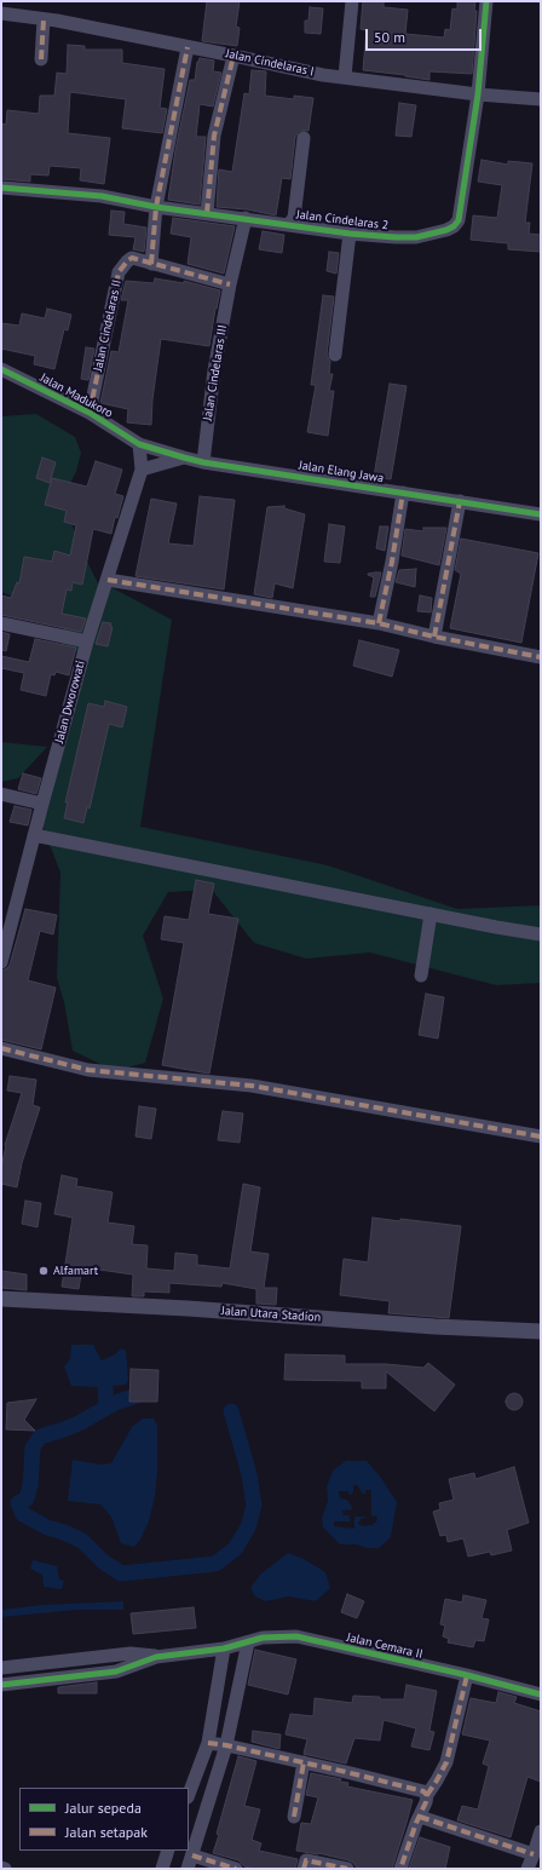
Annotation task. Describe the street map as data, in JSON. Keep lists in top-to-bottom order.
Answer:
{
  "streets": {
    "street": [
      "Jalan Cindelaras I",
      "Jalan Cindelaras 2",
      "Jalan Cindelaras II",
      "Jalan Cindelaras III",
      "Jalan Madukoro",
      "Jalan Elang Jawa",
      "Jalan Dworowati",
      "Jalan Utara Stadion",
      "Jalan Cemara II"
    ]
  },
  "crossings": [
    ["Jalan Cindelaras I", "Jalan Cindelaras 2"],
    ["Jalan Cindelaras 2", "Jalan Cindelaras III"],
    ["Jalan Cindelaras II", "Jalan Cindelaras III"],
    ["Jalan Cindelaras II", "Jalan Madukoro"],
    ["Jalan Cindelaras III", "Jalan Elang Jawa"],
    ["Jalan Madukoro", "Jalan Elang Jawa"],
    ["Jalan Madukoro", "Jalan Dworowati"],
    ["Jalan Elang Jawa", "Jalan Dworowati"]
  ],
  "places": ["Alfamart"],
  "legend": ["Jalur sepeda", "Jalan setapak"],
  "scale_bar": "50 m"
}
